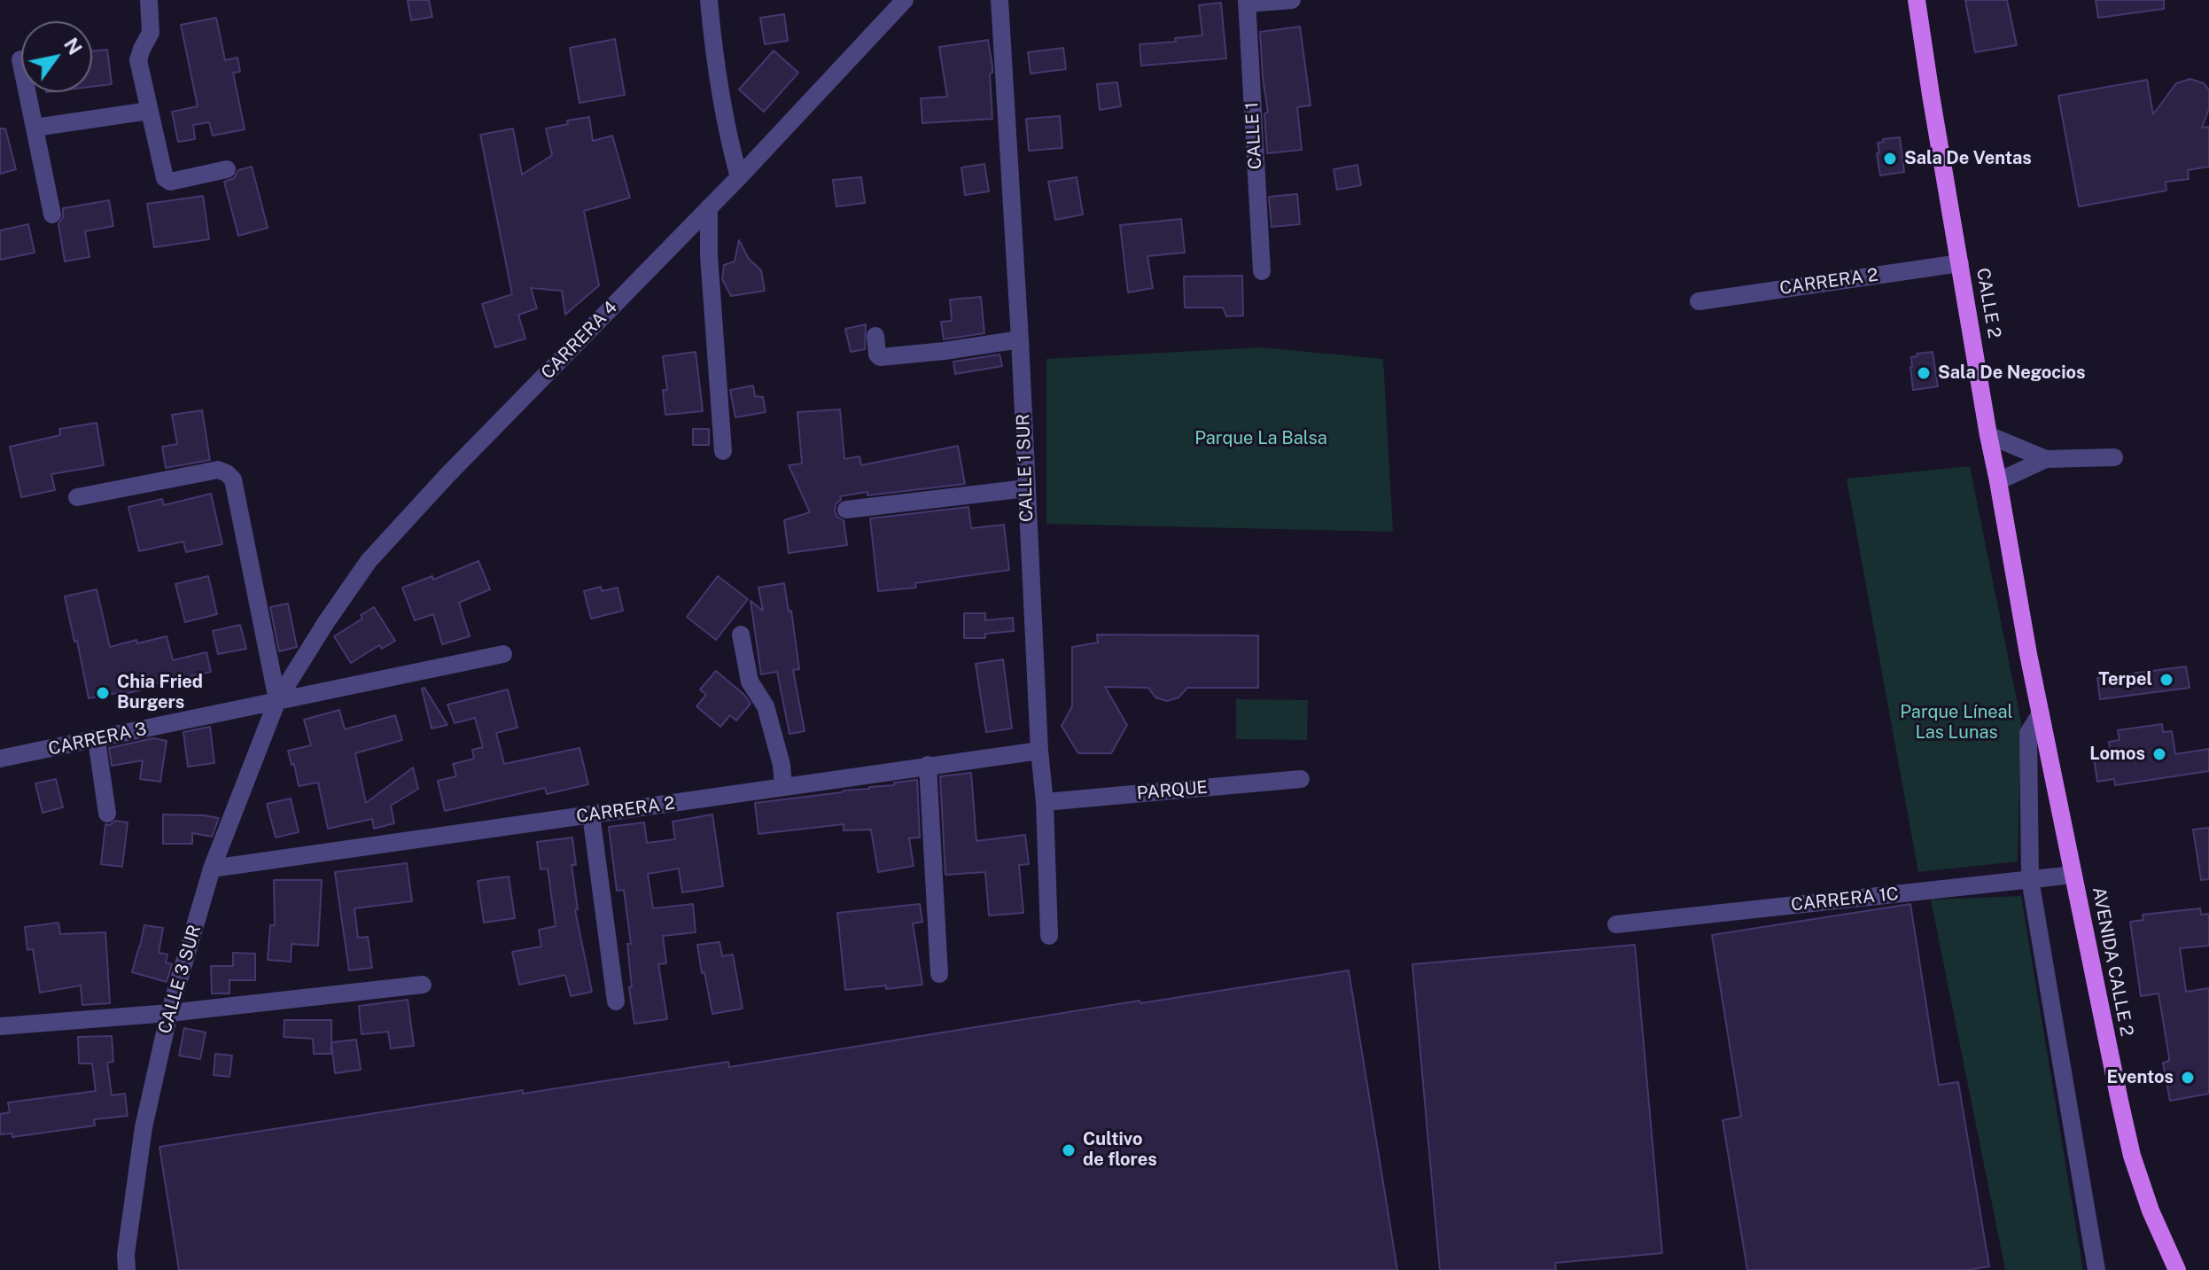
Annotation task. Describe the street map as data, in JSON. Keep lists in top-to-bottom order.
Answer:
{
  "streets": {
    "main road": ["CALLE 2", "AVENIDA CALLE 2"],
    "street": [
      "CALLE 1",
      "CARRERA 2",
      "CARRERA 4",
      "CALLE 1 SUR",
      "CARRERA 3",
      "PARQUE",
      "CARRERA 1C",
      "CALLE 3 SUR"
    ]
  },
  "crossings": [
    ["CARRERA 2", "CALLE 2"],
    ["CARRERA 2", "CALLE 1 SUR"],
    ["CARRERA 2", "CALLE 3 SUR"],
    ["CALLE 2", "AVENIDA CALLE 2"],
    ["CARRERA 4", "CARRERA 3"],
    ["CARRERA 4", "CALLE 3 SUR"],
    ["CALLE 1 SUR", "PARQUE"],
    ["CARRERA 3", "CALLE 3 SUR"],
    ["CARRERA 1C", "AVENIDA CALLE 2"]
  ],
  "parks": ["Parque La Balsa", "Parque Líneal Las Lunas"],
  "places": [
    "Sala De Ventas",
    "Sala De Negocios",
    "Terpel",
    "Chia Fried Burgers",
    "Lomos",
    "Eventos",
    "Cultivo de flores"
  ],
  "north": "top right"
}
